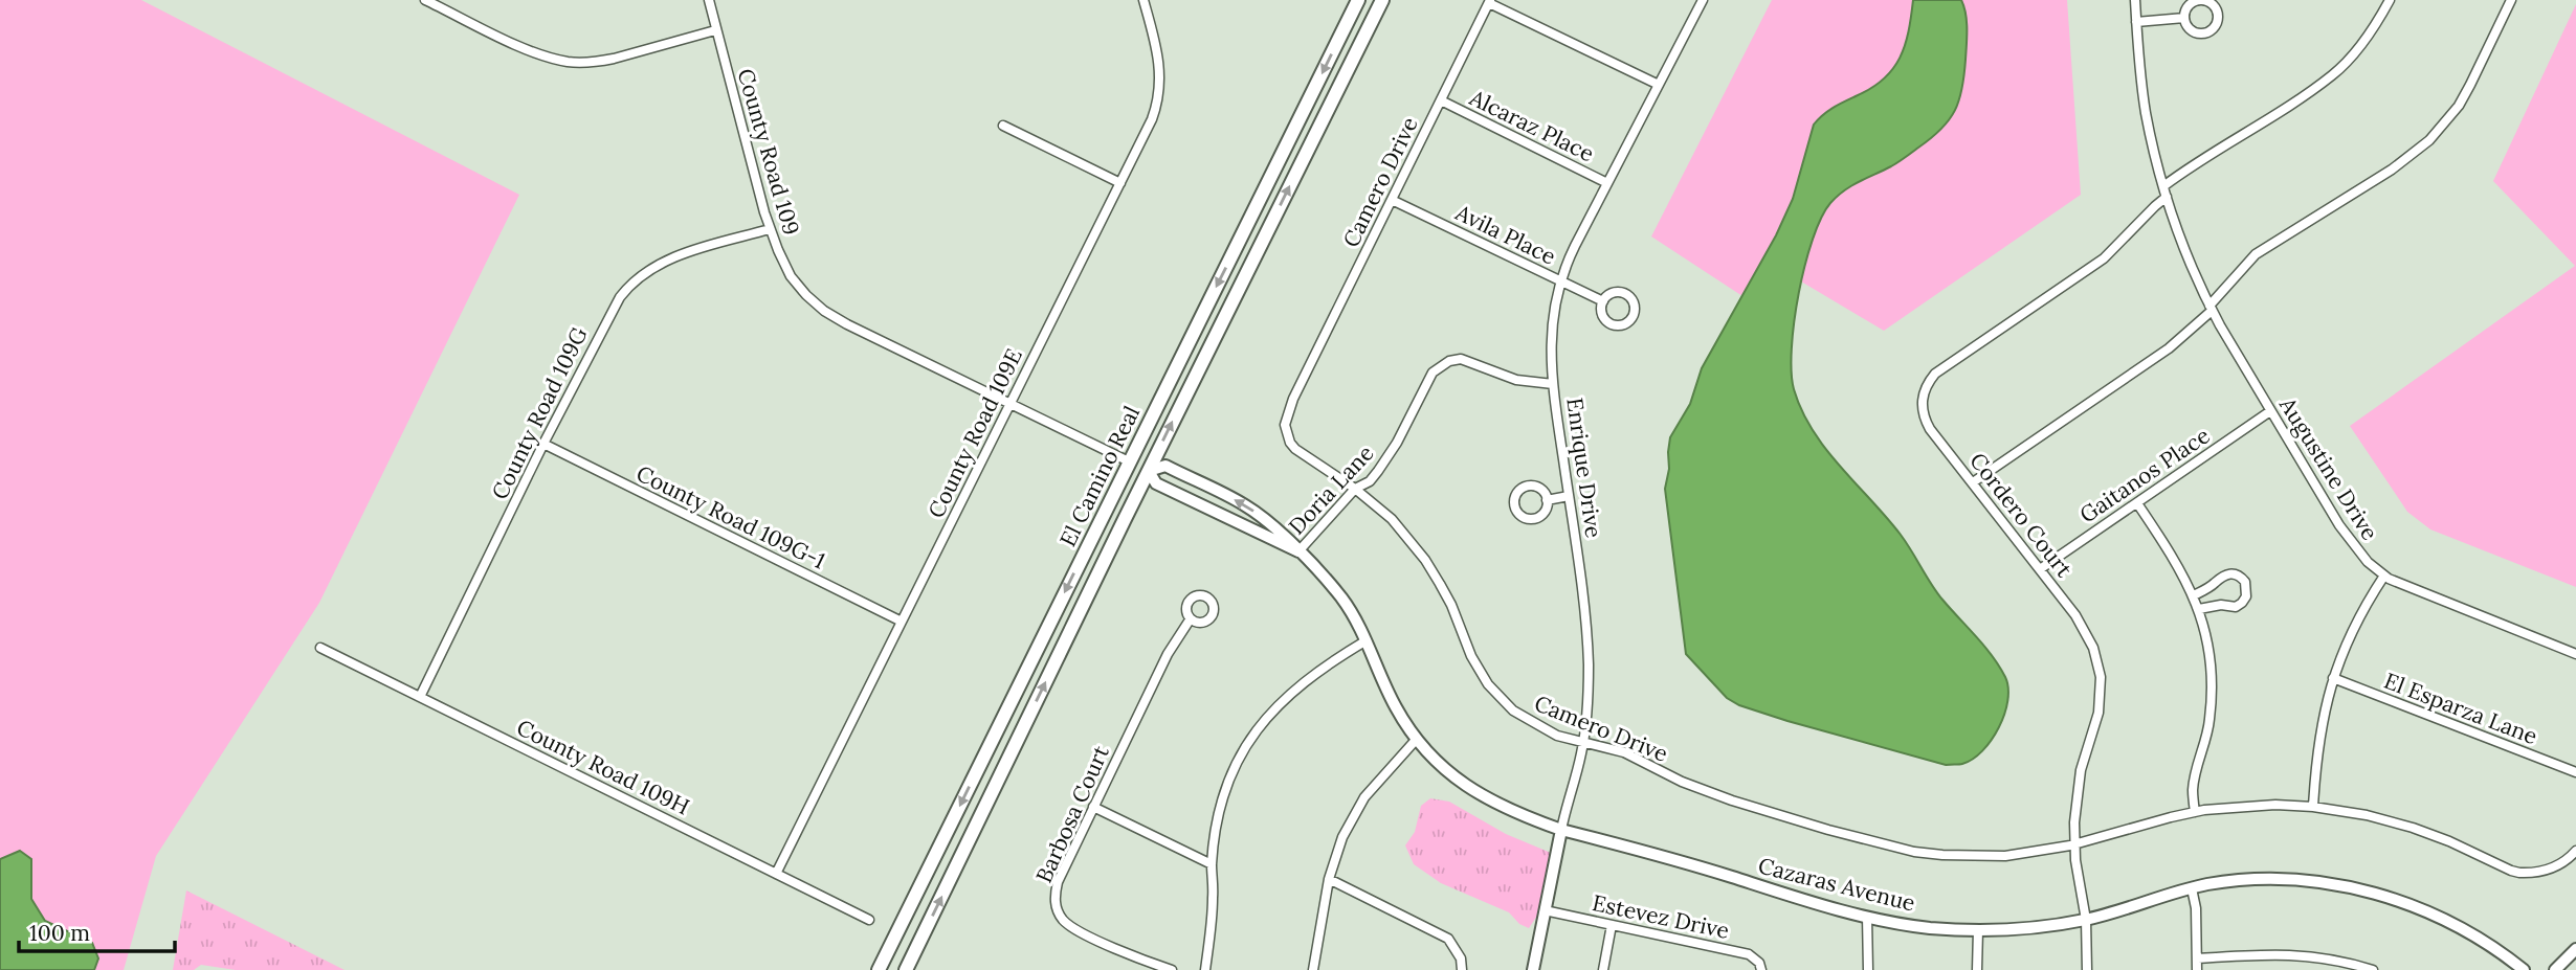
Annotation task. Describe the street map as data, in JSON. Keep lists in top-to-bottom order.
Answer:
{
  "streets": {
    "main road": ["El Camino Real"],
    "street": [
      "Alcaraz Place",
      "County Road 109",
      "Camero Drive",
      "Avila Place",
      "County Road 109G",
      "County Road 109E",
      "Enrique Drive",
      "Augustine Drive",
      "Gaitanos Place",
      "Doria Lane",
      "Cordero Court",
      "County Road 109G-1",
      "El Esparza Lane",
      "County Road 109H",
      "Barbosa Court",
      "Cazaras Avenue",
      "Estevez Drive"
    ]
  },
  "crossings": [
    ["Alcaraz Place", "Camero Drive"],
    ["Alcaraz Place", "Enrique Drive"],
    ["County Road 109", "County Road 109G"],
    ["County Road 109", "County Road 109E"],
    ["County Road 109", "El Camino Real"],
    ["Camero Drive", "Avila Place"],
    ["Camero Drive", "Enrique Drive"],
    ["Camero Drive", "Doria Lane"],
    ["Camero Drive", "Cordero Court"],
    ["Avila Place", "Enrique Drive"],
    ["County Road 109G", "County Road 109G-1"],
    ["County Road 109G", "County Road 109H"],
    ["County Road 109E", "County Road 109G-1"],
    ["County Road 109E", "County Road 109H"],
    ["Enrique Drive", "Doria Lane"],
    ["Enrique Drive", "Cazaras Avenue"],
    ["Enrique Drive", "Estevez Drive"],
    ["Augustine Drive", "Gaitanos Place"],
    ["Augustine Drive", "Cordero Court"],
    ["Gaitanos Place", "Cordero Court"],
    ["El Camino Real", "Cazaras Avenue"],
    ["Doria Lane", "Cazaras Avenue"],
    ["Cordero Court", "Cazaras Avenue"]
  ],
  "scale_bar": "100 m"
}
